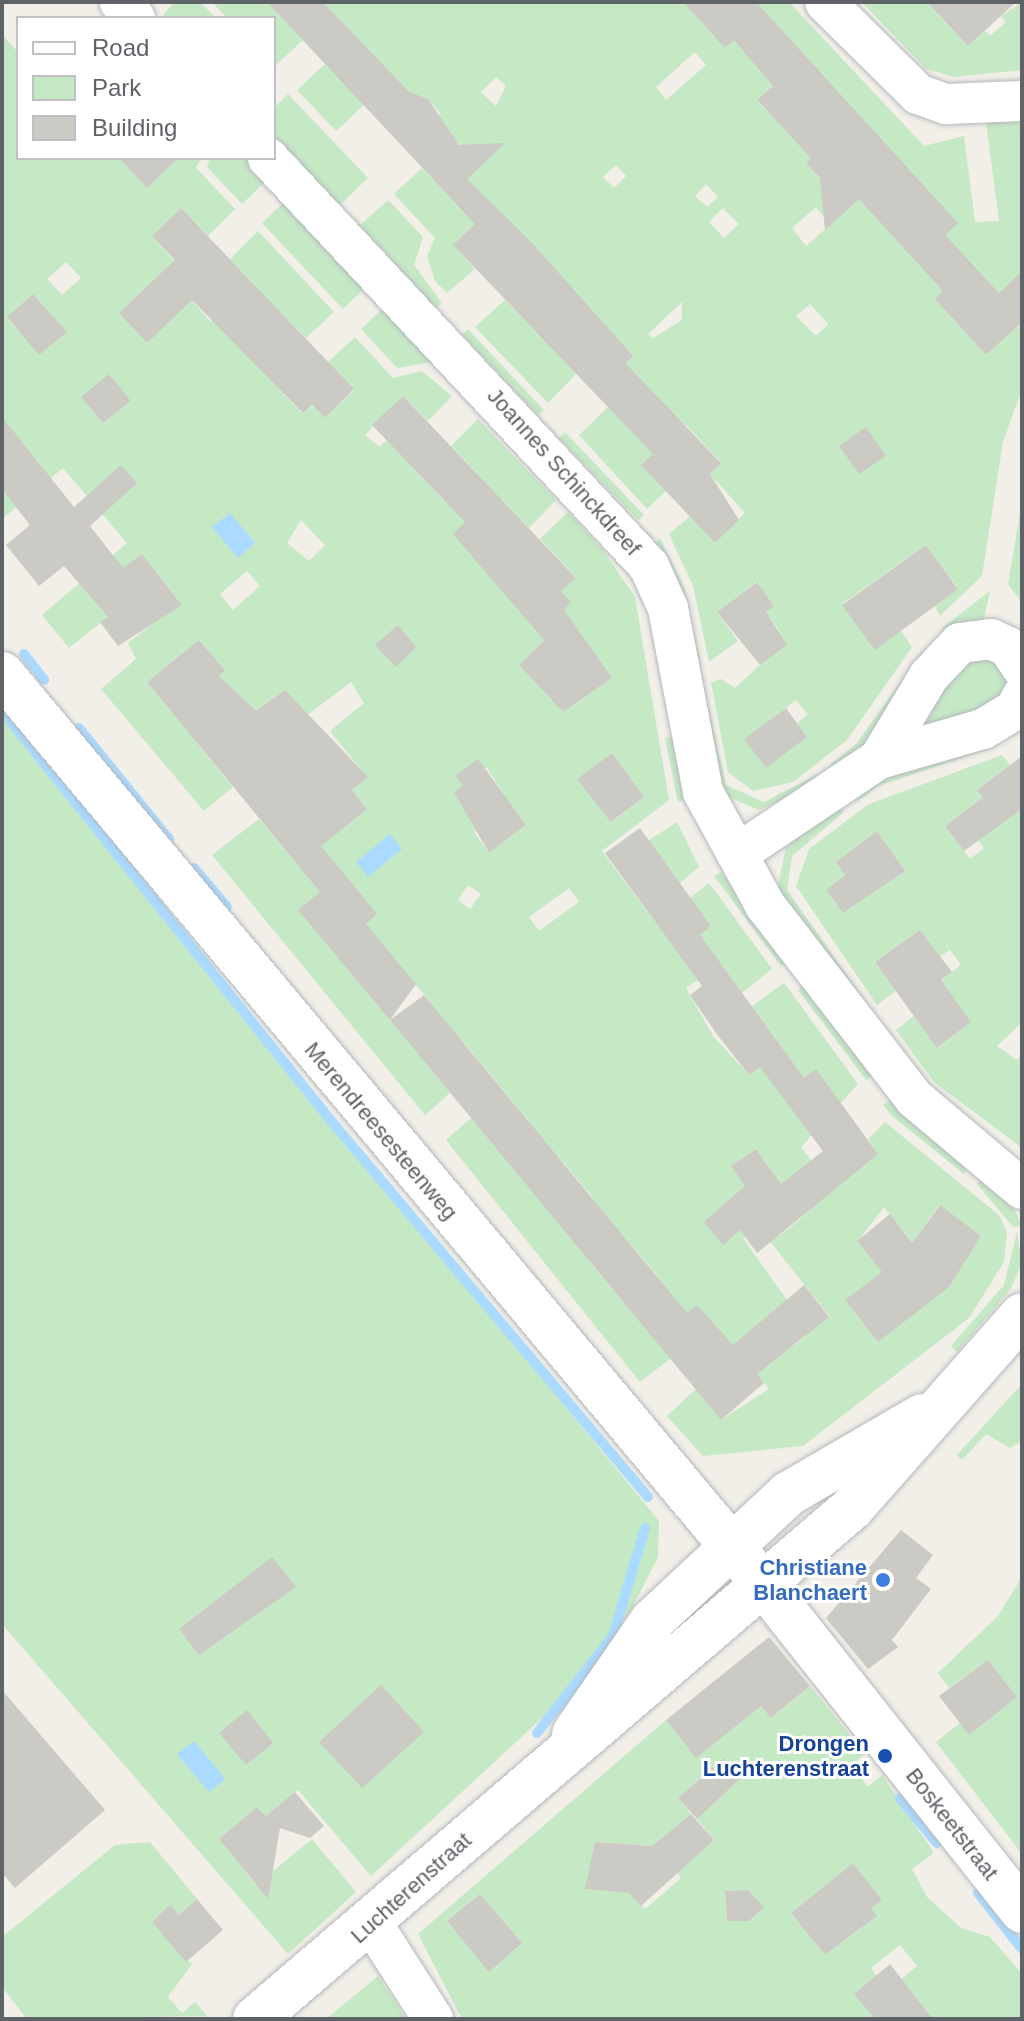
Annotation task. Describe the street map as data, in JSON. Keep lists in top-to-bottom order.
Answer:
{
  "streets": {
    "main road": ["Merendreesesteenweg", "Boskeetstraat", "Luchterenstraat"],
    "street": ["Joannes Schinckdreef"]
  },
  "crossings": [
    ["Merendreesesteenweg", "Boskeetstraat"],
    ["Merendreesesteenweg", "Luchterenstraat"],
    ["Boskeetstraat", "Luchterenstraat"]
  ],
  "places": ["Christiane Blanchaert", "Drongen Luchterenstraat"],
  "legend": ["Road", "Park", "Building"]
}
